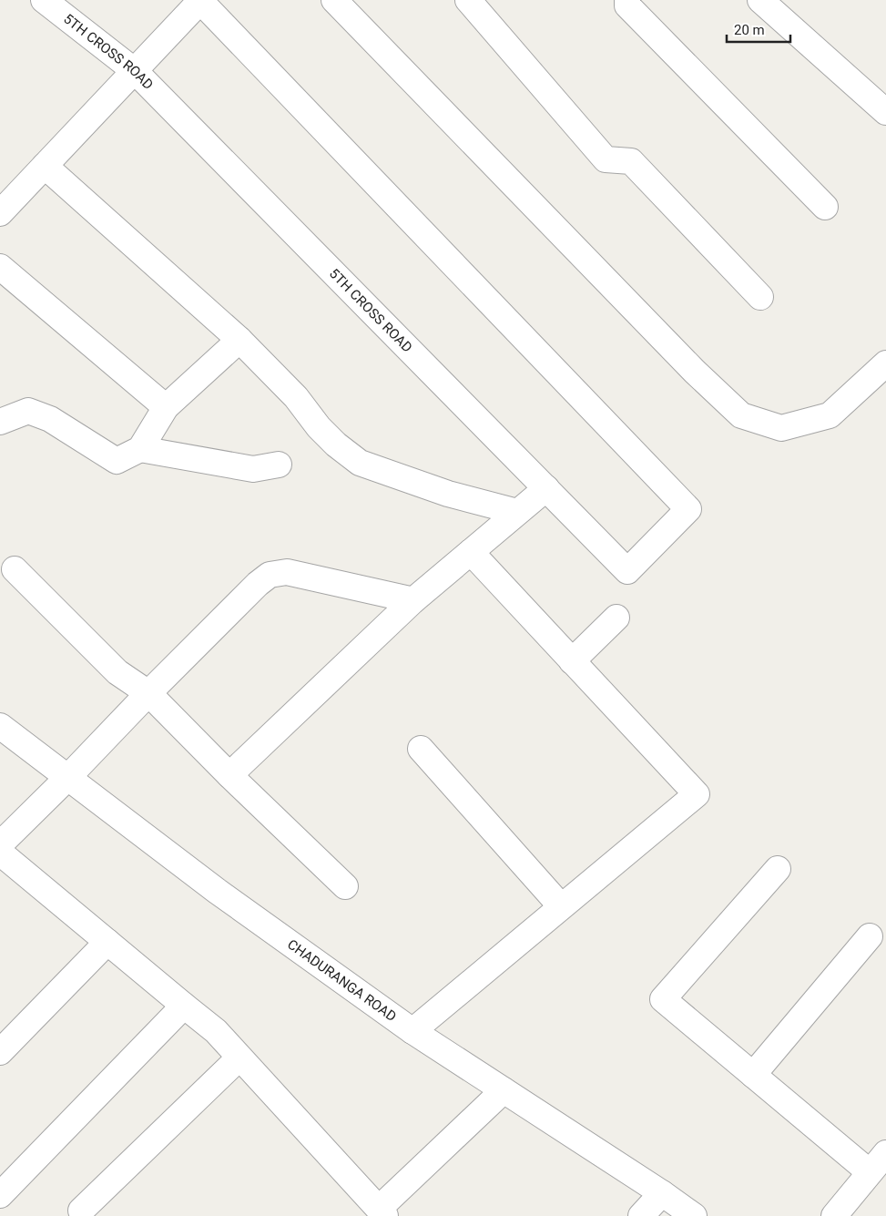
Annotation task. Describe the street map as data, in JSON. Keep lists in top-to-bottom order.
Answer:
{
  "streets": {
    "street": ["5TH CROSS ROAD", "CHADURANGA ROAD"]
  },
  "scale_bar": "20 m"
}
